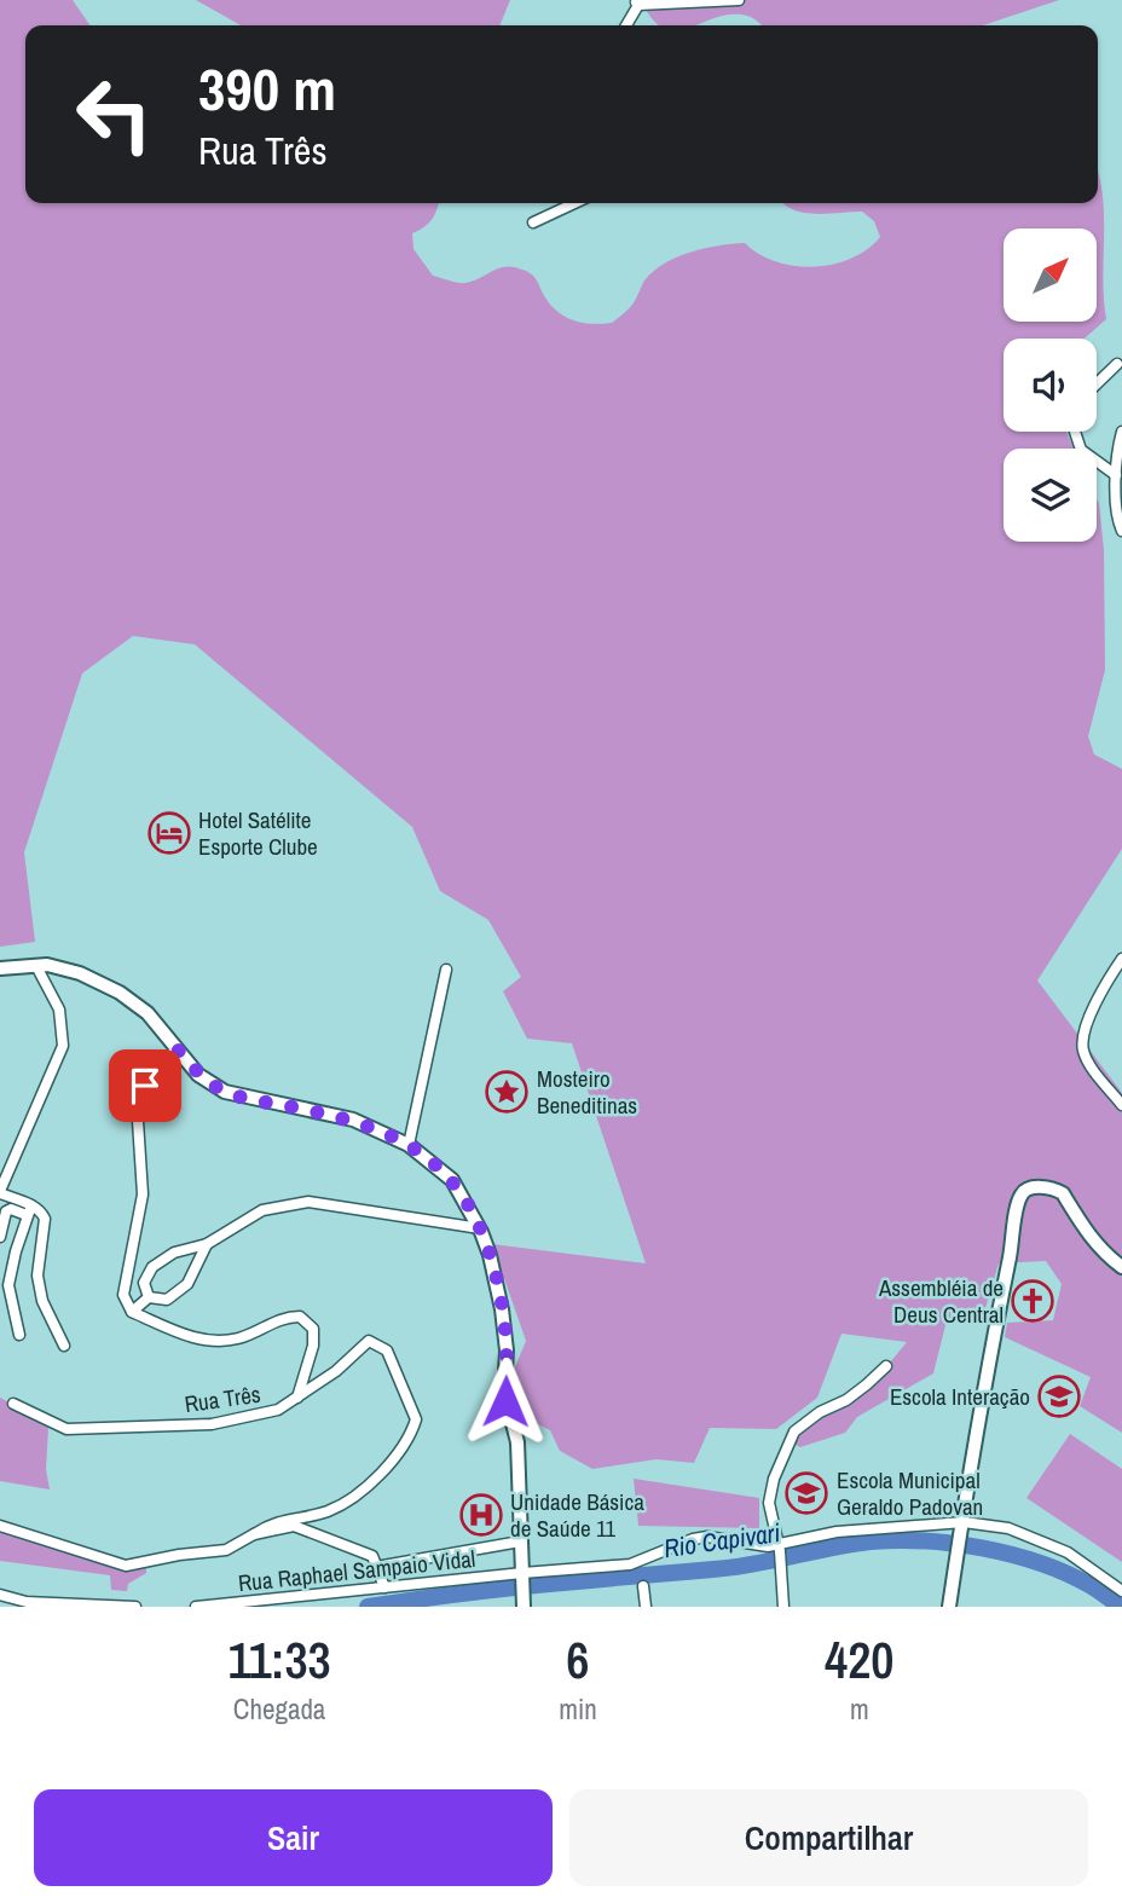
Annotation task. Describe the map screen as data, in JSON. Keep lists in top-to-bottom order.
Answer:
{
  "streets": {
    "street": ["Rua Três", "Rua Raphael Sampaio Vidal"]
  },
  "water": ["Rio Capivari"],
  "places": {
    "hotel": ["Hotel Satélite Esporte Clube"],
    "place": ["Mosteiro Beneditinas"],
    "church": ["Assembléia de Deus Central"],
    "school or university": ["Escola Interação", "Escola Municipal Geraldo Padovan"],
    "hospital": ["Unidade Básica de Saúde 11"]
  },
  "north": "top right",
  "page": {
    "turn": ["390 m", "Rua Três"],
    "eta": [
      "11:33",
      "Chegada",
      "6",
      "min",
      "420",
      "m"
    ],
    "buttons": ["Sair", "Compartilhar"]
  }
}
